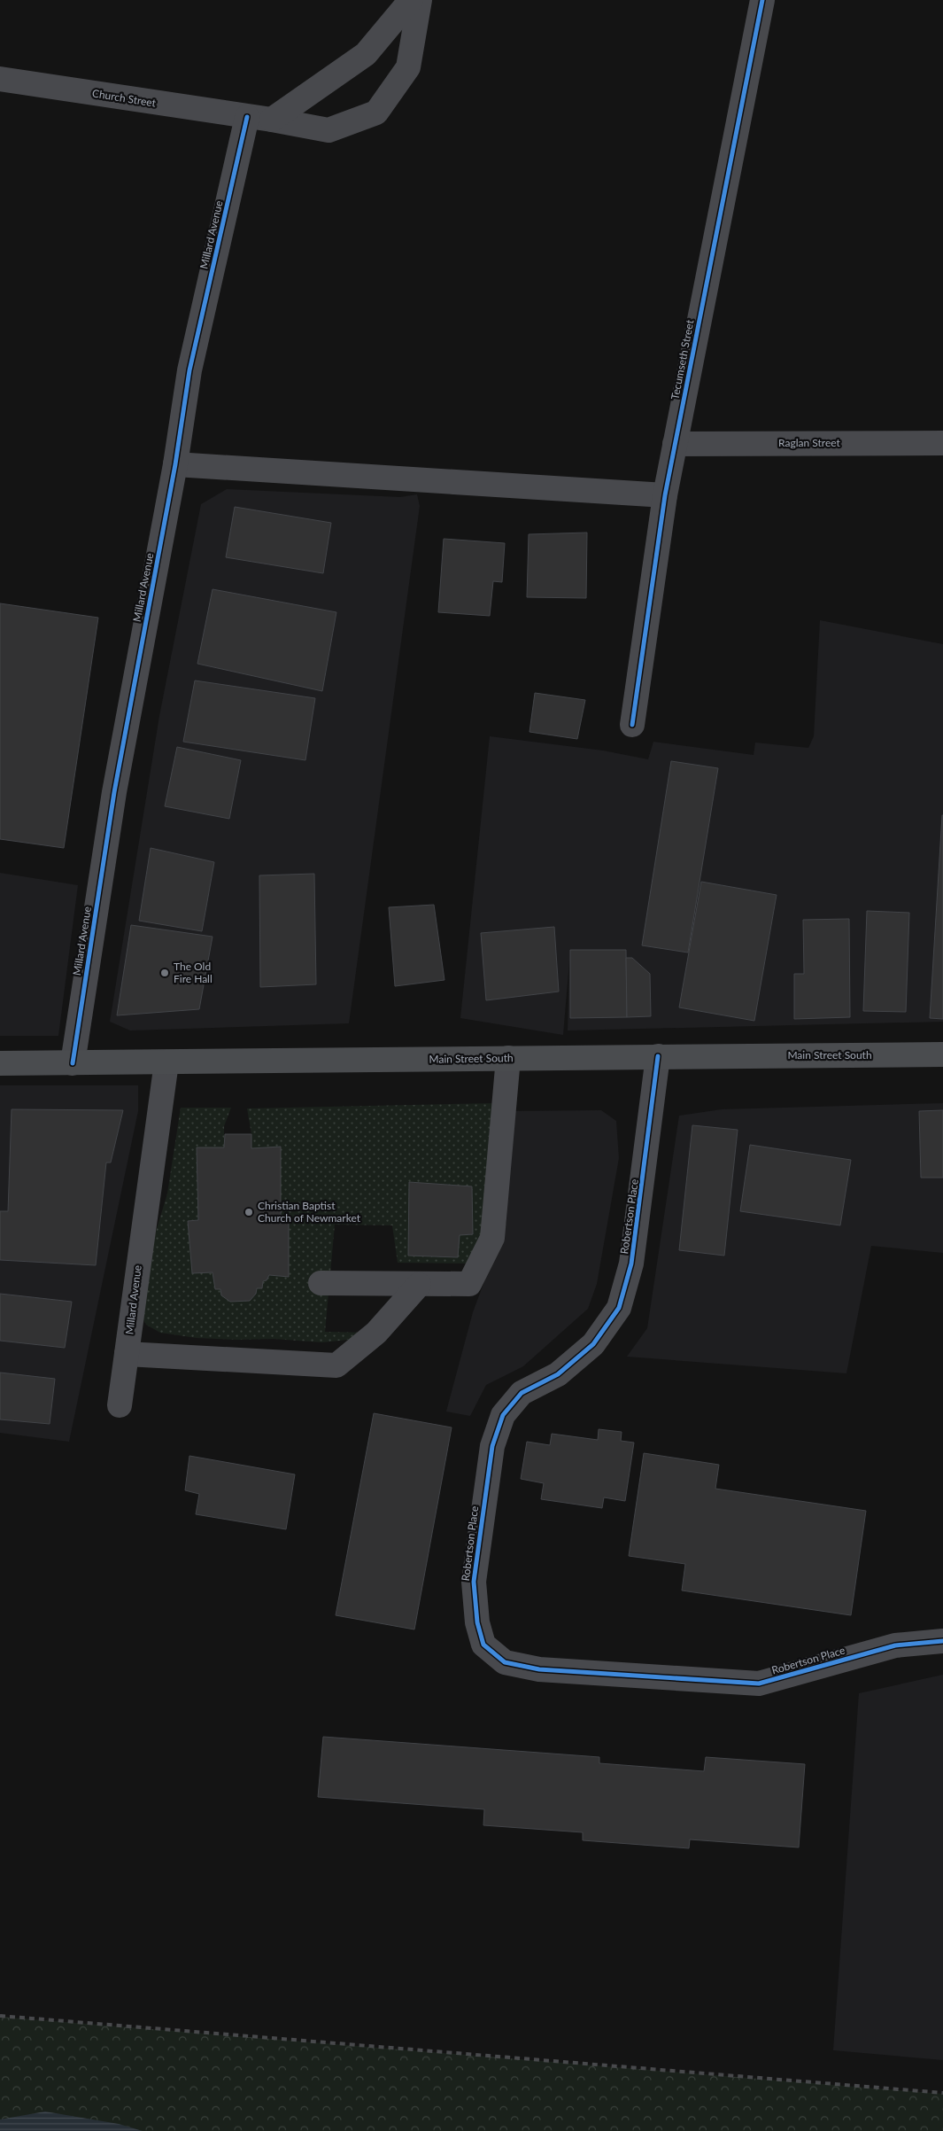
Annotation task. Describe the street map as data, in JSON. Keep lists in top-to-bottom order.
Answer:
{
  "streets": {
    "main road": ["Main Street South"],
    "street": [
      "Church Street",
      "Millard Avenue",
      "Tecumseth Street",
      "Raglan Street",
      "Robertson Place"
    ]
  },
  "crossings": [
    ["Church Street", "Millard Avenue"],
    ["Millard Avenue", "Main Street South"],
    ["Tecumseth Street", "Raglan Street"],
    ["Main Street South", "Robertson Place"]
  ],
  "places": ["The Old Fire Hall", "Christian Baptist Church of Newmarket"]
}
